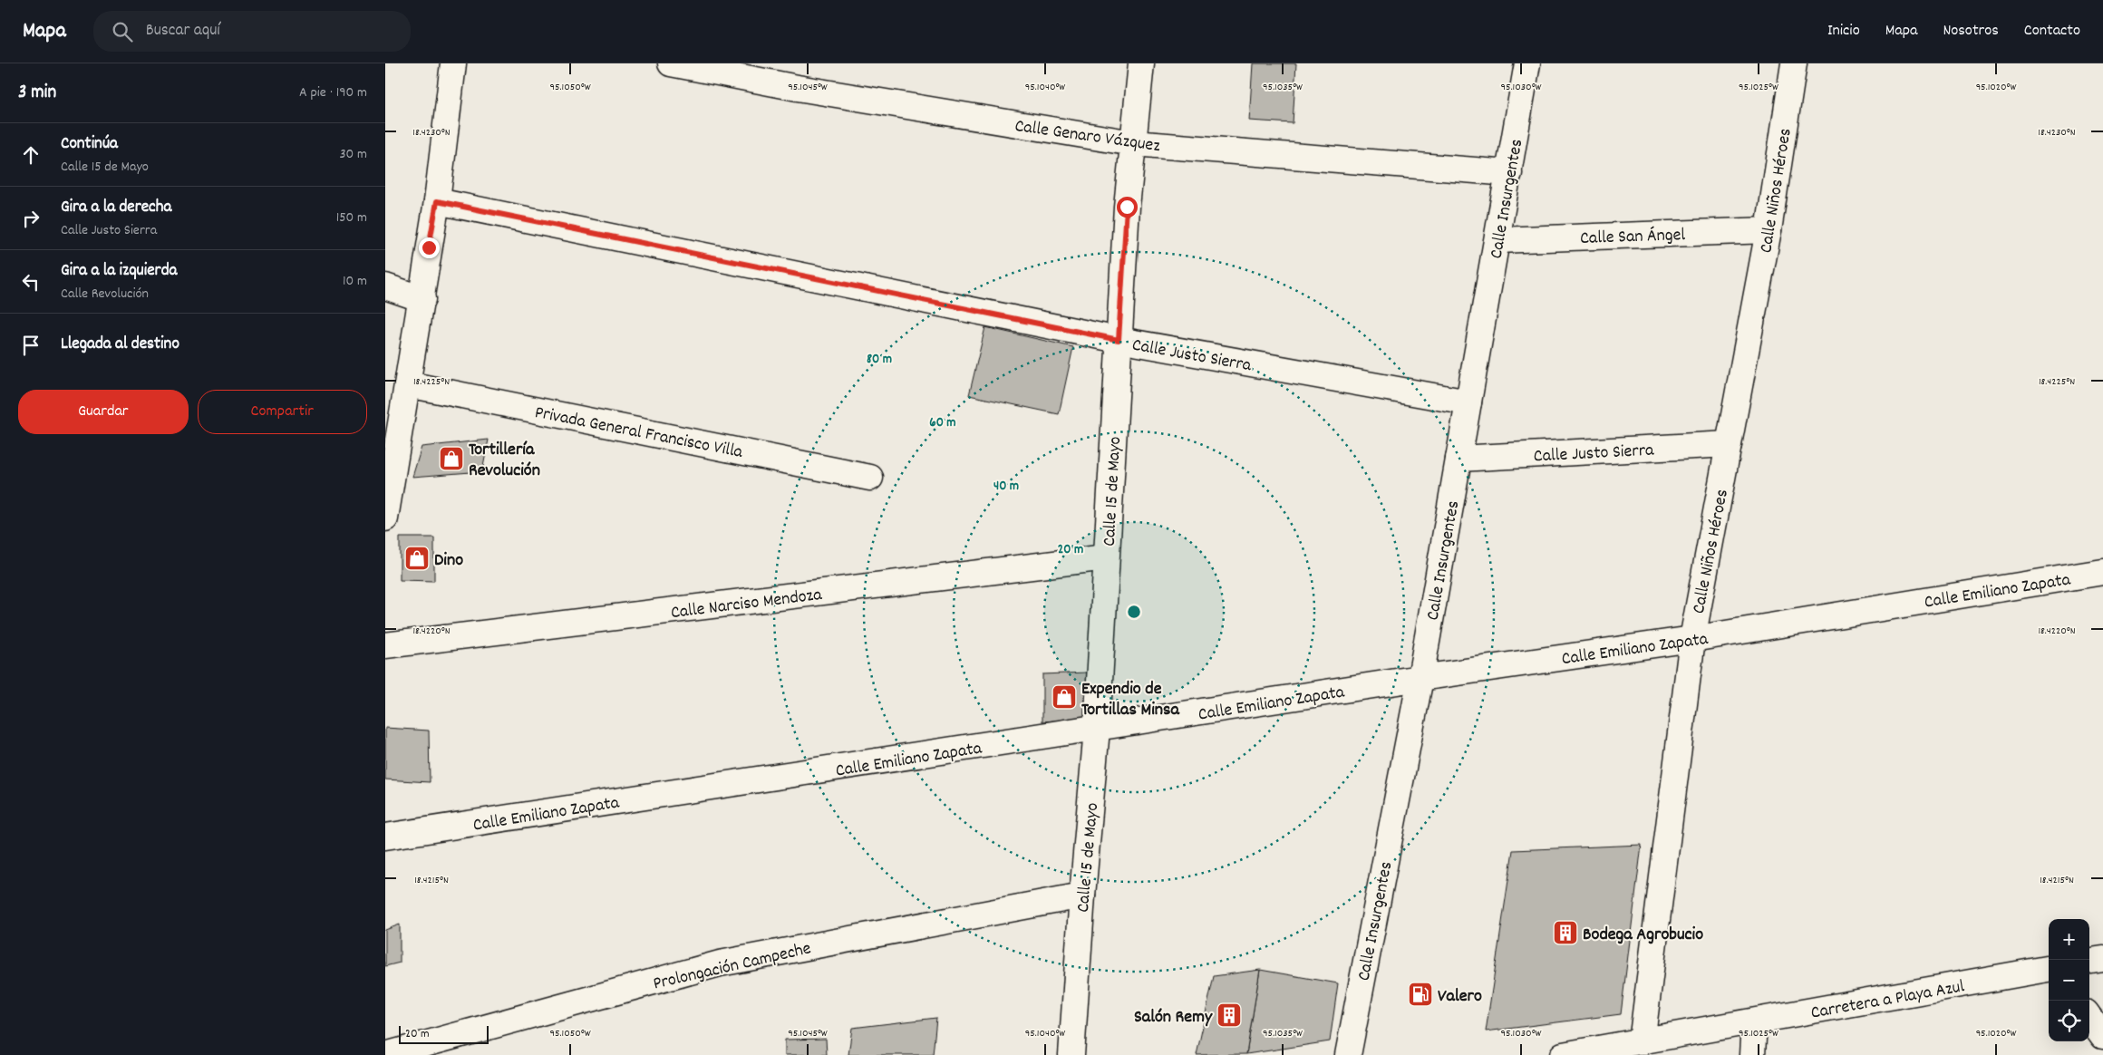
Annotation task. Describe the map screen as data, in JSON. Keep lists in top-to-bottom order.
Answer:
{
  "streets": {
    "street": [
      "Calle Genaro Vázquez",
      "Calle Niños Héroes",
      "Calle Insurgentes",
      "Calle San Ángel",
      "Calle Justo Sierra",
      "Privada General Francisco Villa",
      "Calle 15 de Mayo",
      "Calle Emiliano Zapata",
      "Calle Narciso Mendoza",
      "Prolongación Campeche",
      "Carretera a Playa Azul"
    ]
  },
  "crossings": [
    ["Calle Genaro Vázquez", "Calle Insurgentes"],
    ["Calle Genaro Vázquez", "Calle 15 de Mayo"],
    ["Calle Niños Héroes", "Calle San Ángel"],
    ["Calle Niños Héroes", "Calle Justo Sierra"],
    ["Calle Niños Héroes", "Calle Emiliano Zapata"],
    ["Calle Niños Héroes", "Carretera a Playa Azul"],
    ["Calle Insurgentes", "Calle San Ángel"],
    ["Calle Insurgentes", "Calle Justo Sierra"],
    ["Calle Insurgentes", "Calle Emiliano Zapata"],
    ["Calle Justo Sierra", "Calle 15 de Mayo"],
    ["Calle 15 de Mayo", "Calle Emiliano Zapata"],
    ["Calle 15 de Mayo", "Calle Narciso Mendoza"],
    ["Calle 15 de Mayo", "Prolongación Campeche"]
  ],
  "places": {
    "shop": ["Tortillería Revolución", "Dino", "Expendio de Tortillas Minsa"],
    "building": ["Bodega Agrobucio", "Salón Remy"],
    "fuel station": ["Valero"]
  },
  "scale_bar": "20 m",
  "page": {
    "header": "Mapa",
    "search": "Buscar aquí",
    "nav": [
      "Inicio",
      "Mapa",
      "Nosotros",
      "Contacto"
    ],
    "heading": ["3 min", "A pie · 190 m"],
    "list": [
      ["Continúa", "Calle 15 de Mayo", "30 m"],
      ["Gira a la derecha", "Calle Justo Sierra", "150 m"],
      ["Gira a la izquierda", "Calle Revolución", "10 m"],
      "Llegada al destino"
    ],
    "buttons": ["Guardar", "Compartir"],
    "map_buttons": ["+", "−"],
    "scale": "20 m"
  },
  "coordinates": [
    "95.1050°W",
    "95.1045°W",
    "95.1040°W",
    "95.1035°W",
    "95.1030°W",
    "95.1025°W",
    "95.1020°W",
    "18.4230°N",
    "18.4225°N",
    "18.4220°N",
    "18.4215°N"
  ],
  "rings": [
    "80 m",
    "60 m",
    "40 m",
    "20 m"
  ]
}
